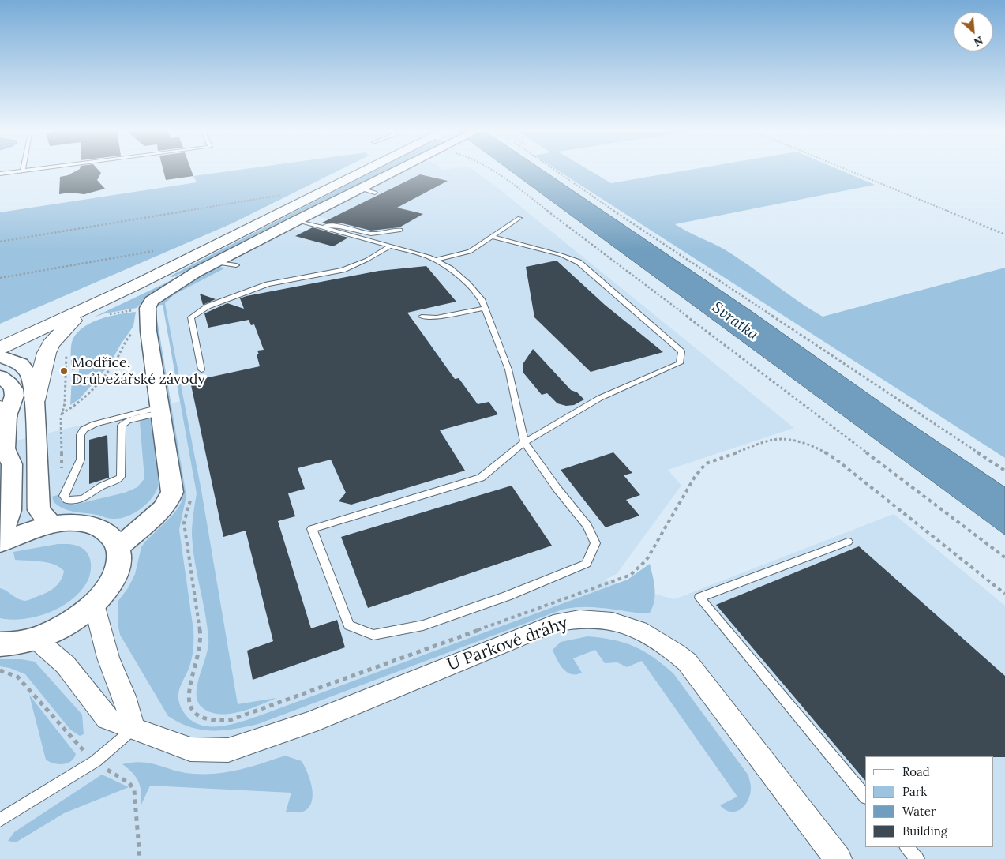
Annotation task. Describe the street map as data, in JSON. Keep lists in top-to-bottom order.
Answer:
{
  "streets": {
    "street": ["U Parkové dráhy"]
  },
  "water": ["Svratka"],
  "places": ["Modřice, Drůbežářské závody"],
  "legend": [
    "Road",
    "Park",
    "Water",
    "Building"
  ],
  "north": "bottom right"
}
